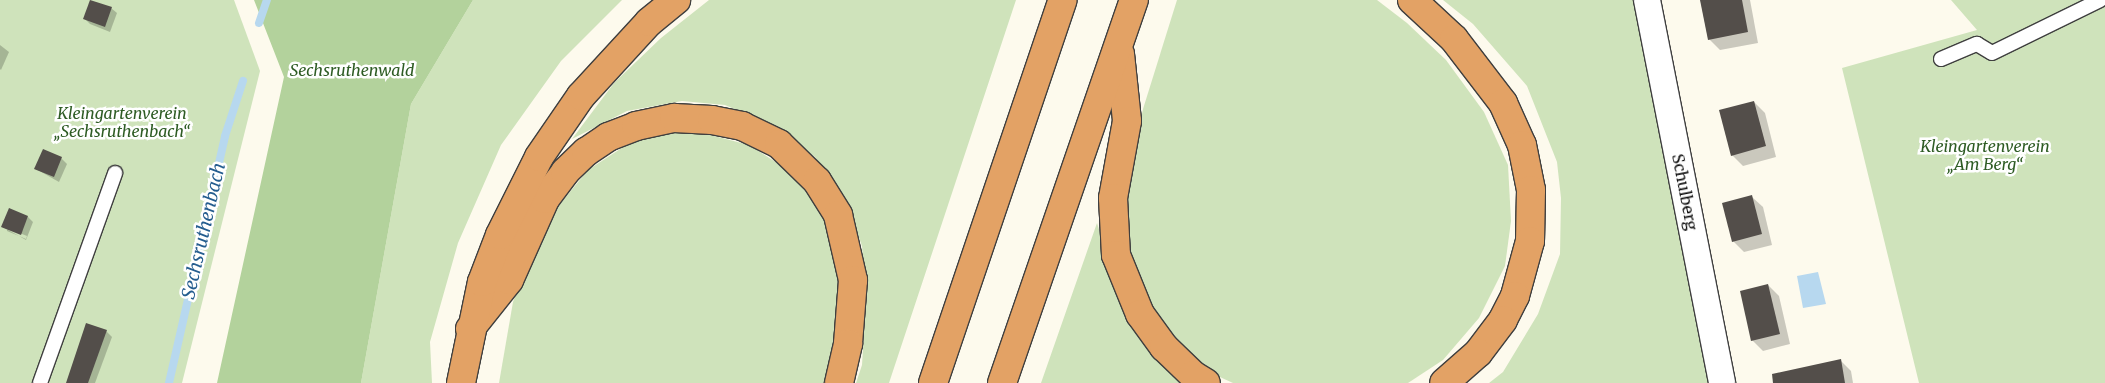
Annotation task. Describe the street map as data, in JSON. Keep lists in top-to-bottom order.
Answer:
{
  "streets": {
    "street": ["Schulberg"]
  },
  "water": ["Sechsruthenbach"],
  "parks": ["Sechsruthenwald", "Kleingartenverein „Sechsruthenbach“", "Kleingartenverein „Am Berg“"]
}
